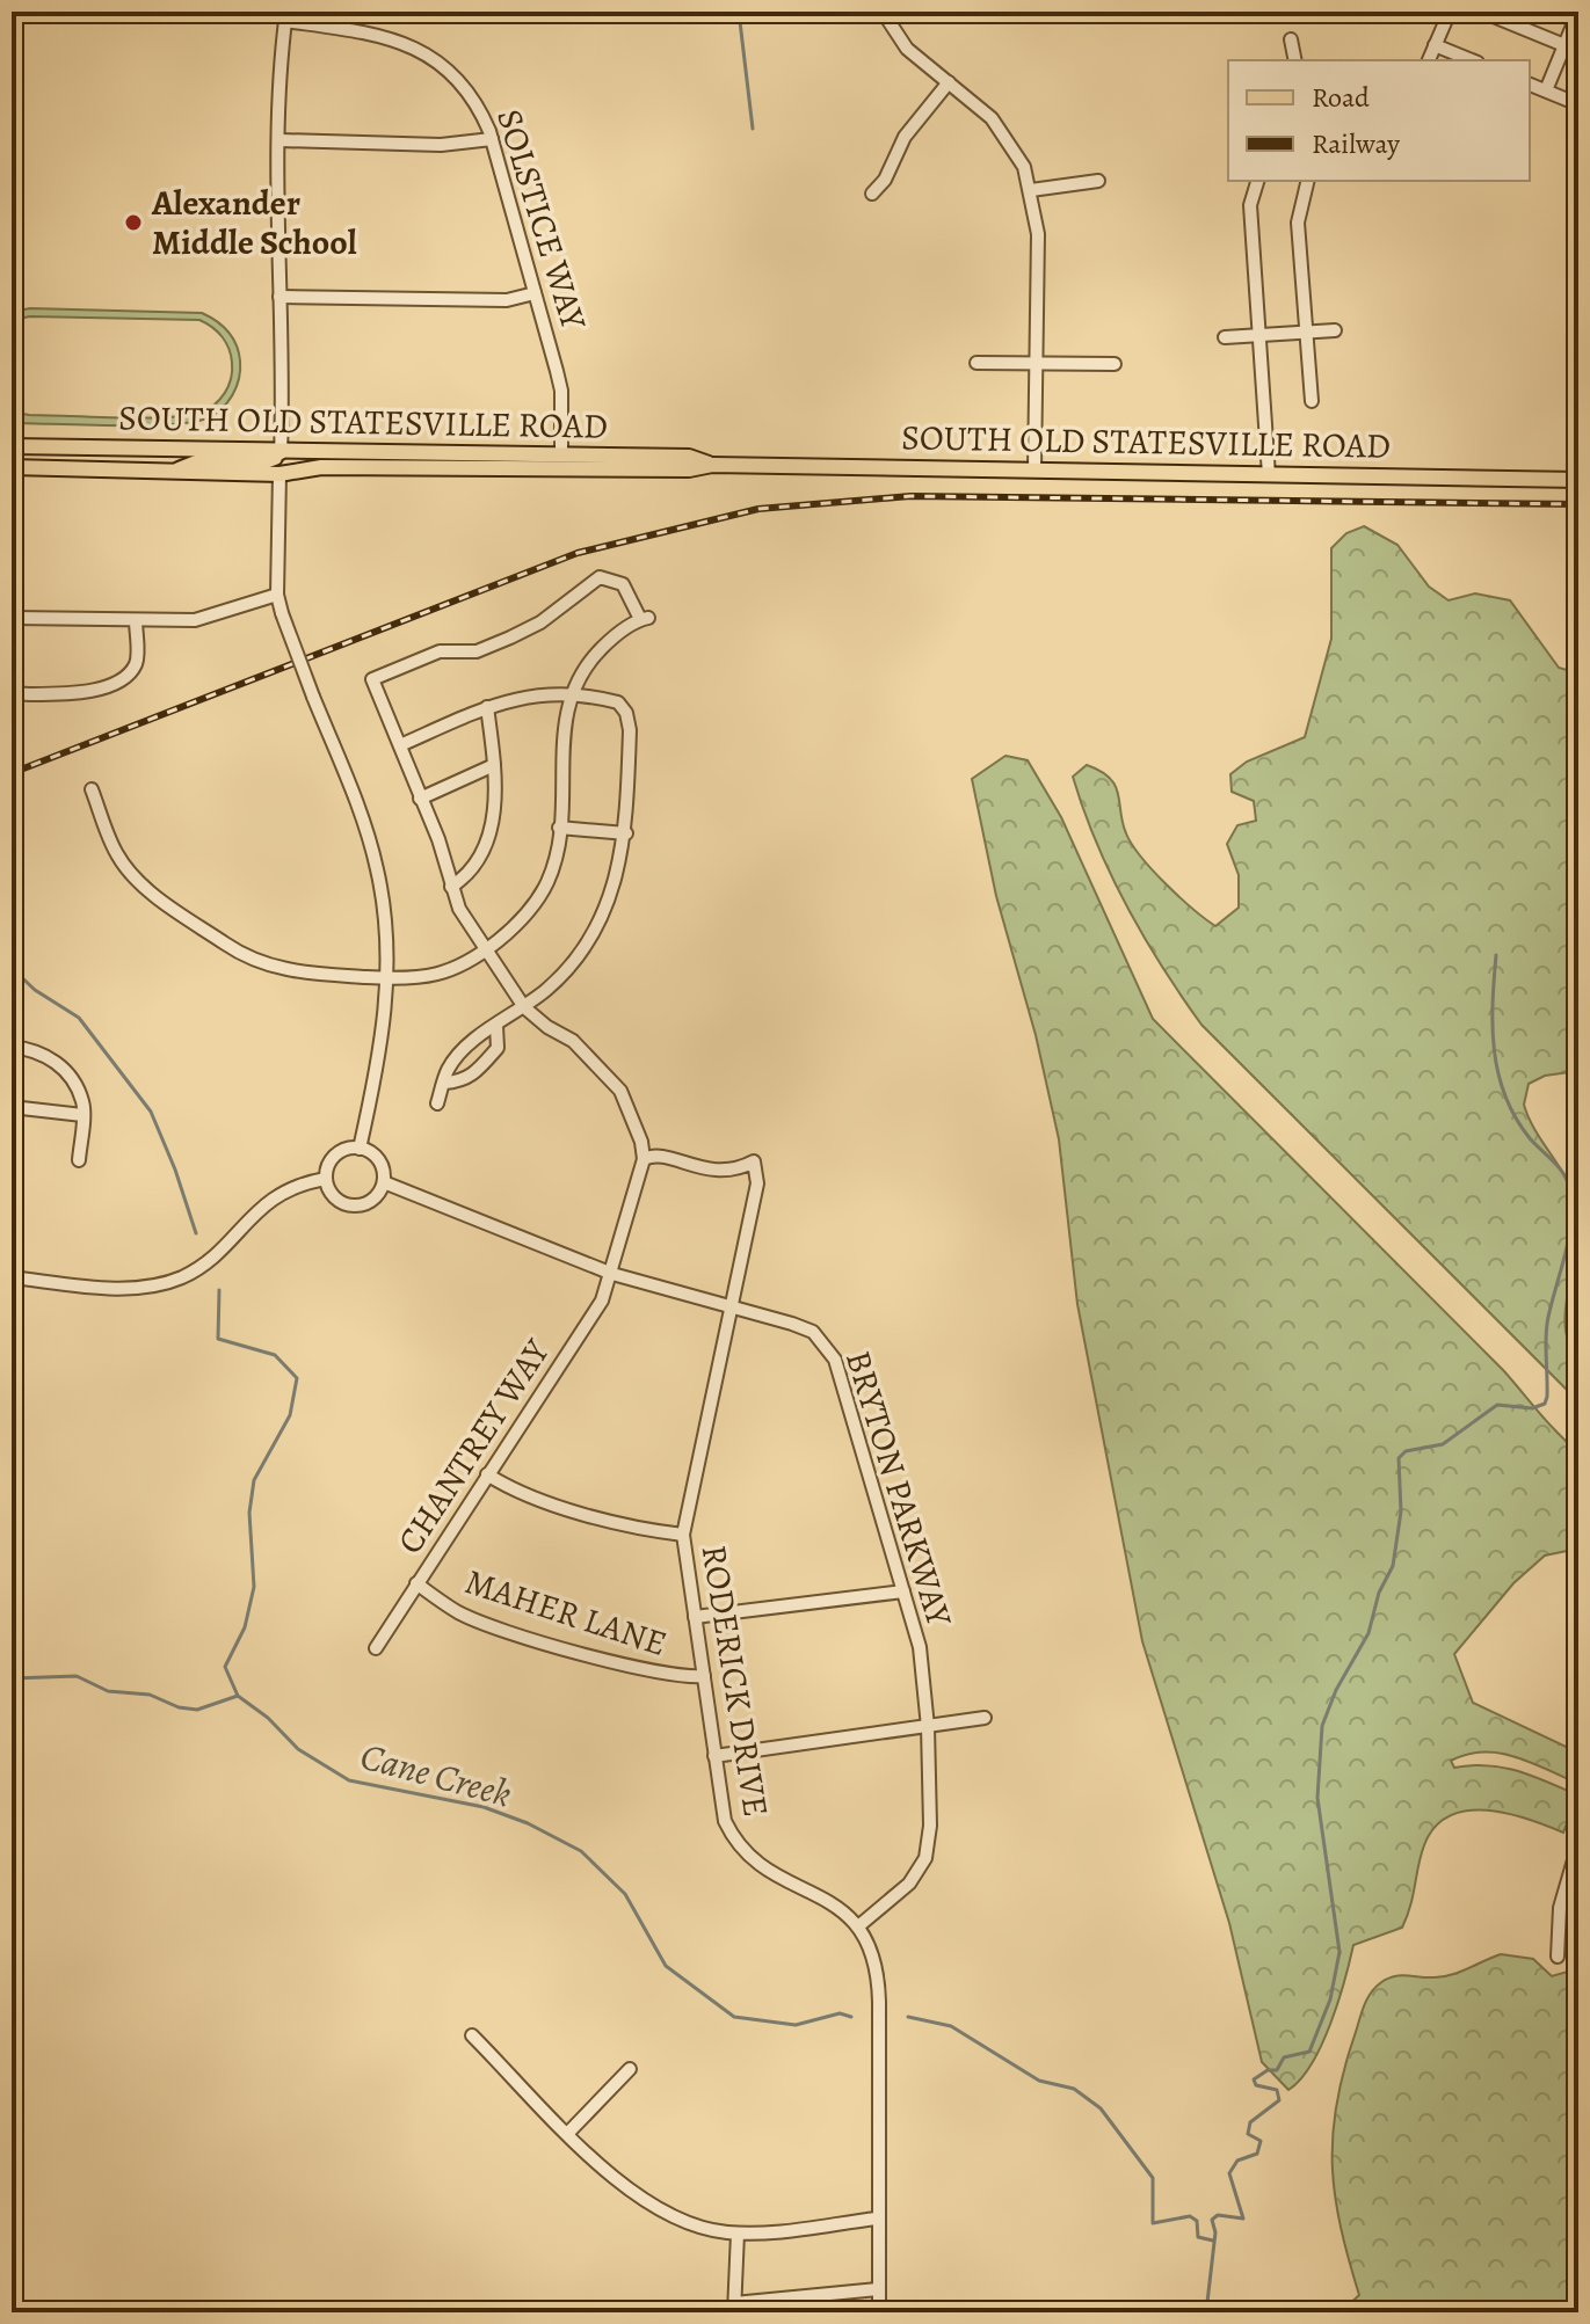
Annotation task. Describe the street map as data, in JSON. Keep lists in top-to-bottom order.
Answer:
{
  "streets": {
    "main road": ["SOUTH OLD STATESVILLE ROAD"],
    "street": [
      "SOLSTICE WAY",
      "CHANTREY WAY",
      "BRYTON PARKWAY",
      "MAHER LANE",
      "RODERICK DRIVE"
    ]
  },
  "crossings": [
    ["SOLSTICE WAY", "SOUTH OLD STATESVILLE ROAD"],
    ["CHANTREY WAY", "BRYTON PARKWAY"],
    ["CHANTREY WAY", "MAHER LANE"],
    ["CHANTREY WAY", "RODERICK DRIVE"],
    ["BRYTON PARKWAY", "RODERICK DRIVE"],
    ["MAHER LANE", "RODERICK DRIVE"]
  ],
  "water": ["Cane Creek"],
  "places": ["Alexander Middle School"],
  "legend": ["Road", "Railway"]
}
